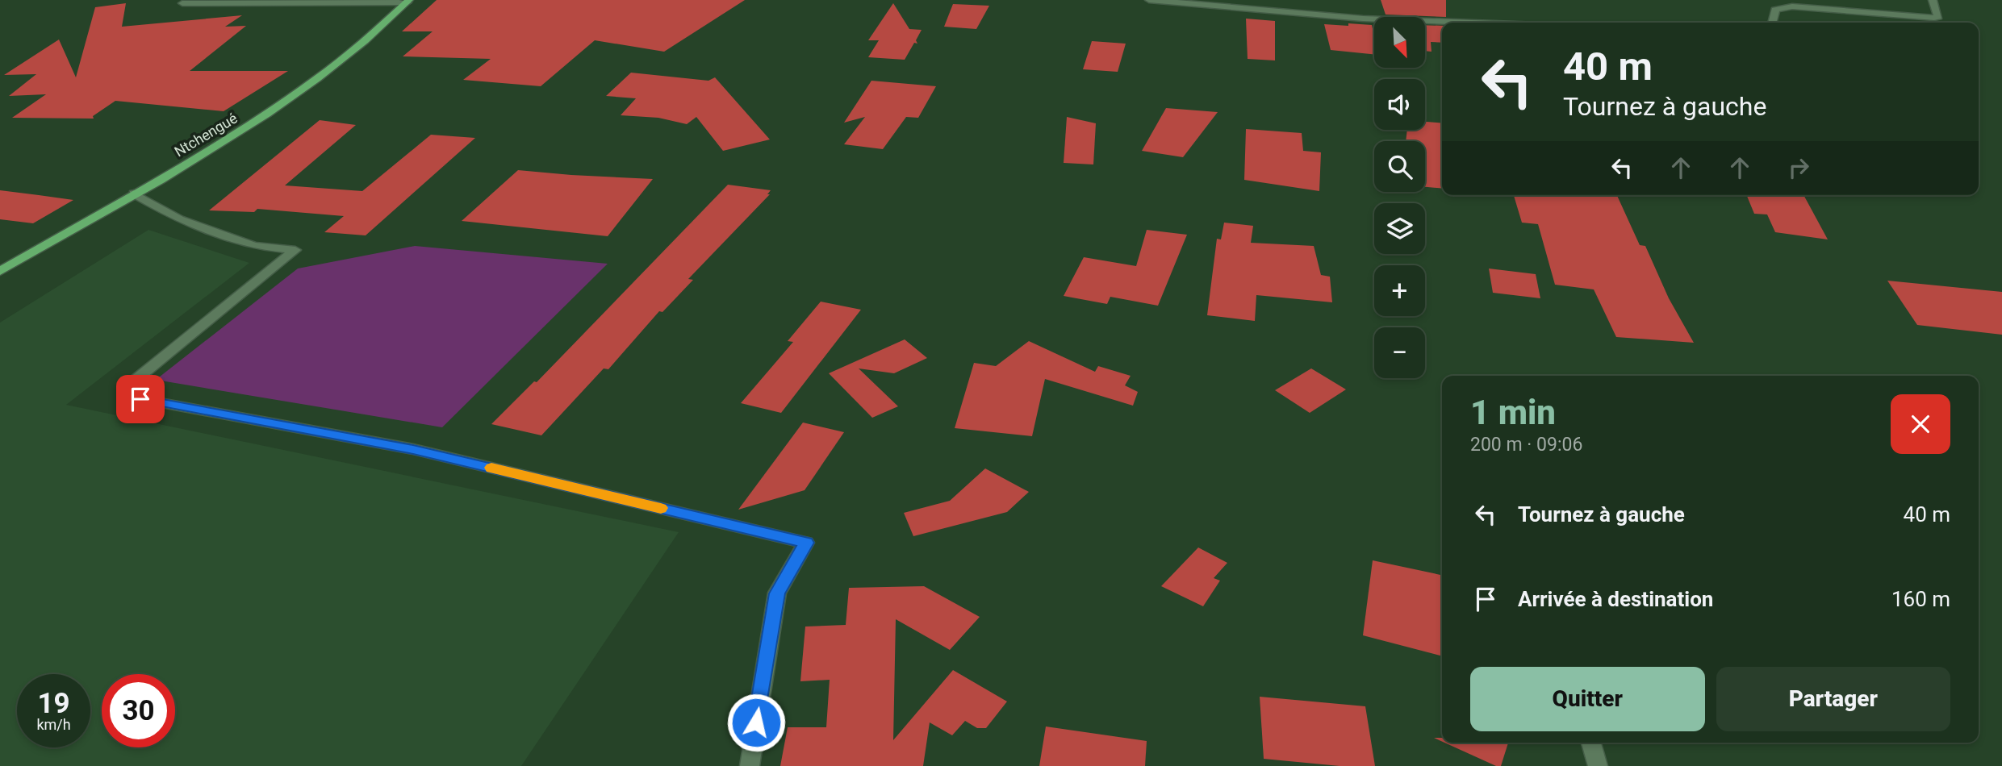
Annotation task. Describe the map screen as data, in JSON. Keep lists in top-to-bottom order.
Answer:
{
  "streets": {
    "main road": ["Ntchengué"]
  },
  "north": "bottom right",
  "page": {
    "map_buttons": ["+", "−"],
    "turn": ["40 m", "Tournez à gauche"],
    "heading": ["1 min", "200 m · 09:06"],
    "list": [
      {
        "name": "Tournez à gauche",
        "value": "40 m"
      },
      {
        "name": "Arrivée à destination",
        "value": "160 m"
      }
    ],
    "buttons": ["Quitter", "Partager"],
    "speed": "19 km/h",
    "limit": "30"
  }
}
